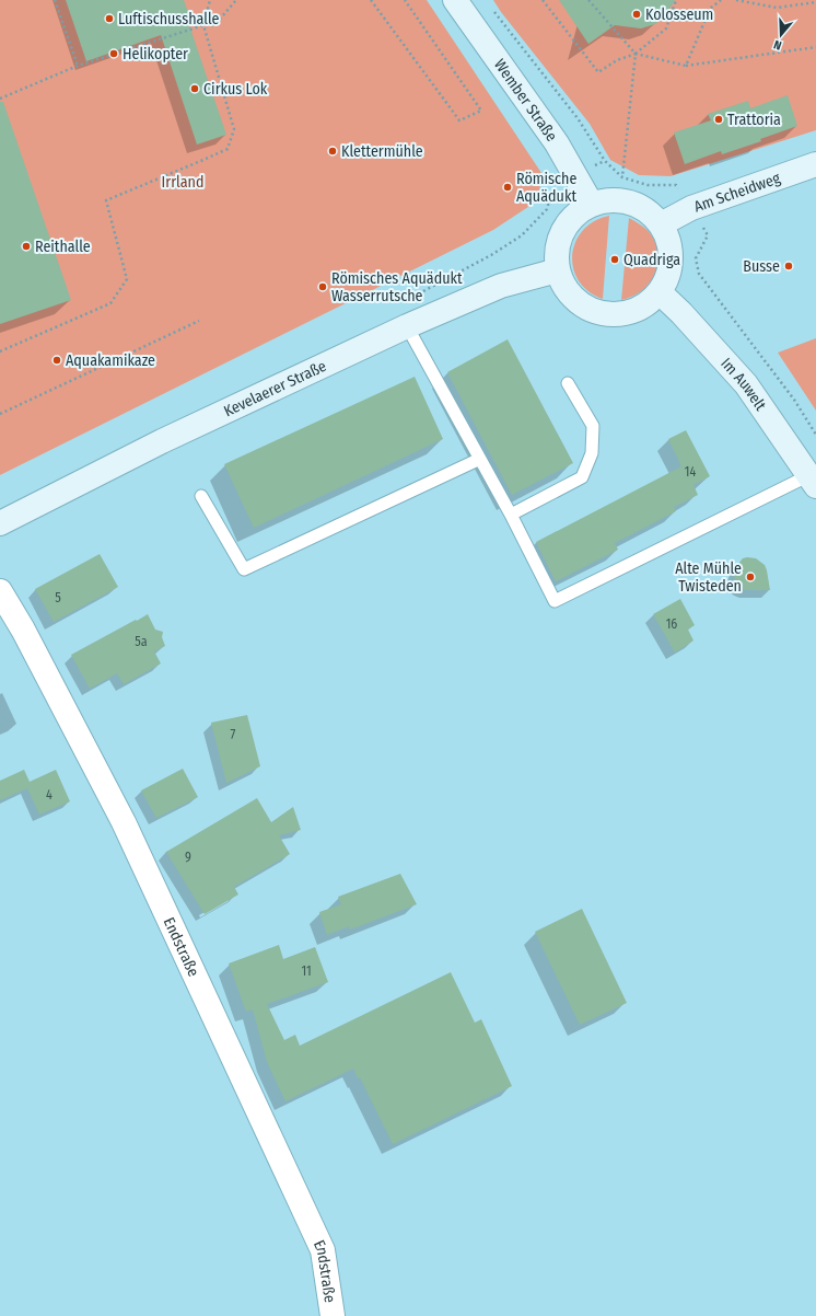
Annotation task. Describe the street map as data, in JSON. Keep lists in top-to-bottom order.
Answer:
{
  "streets": {
    "main road": [
      "Wember Straße",
      "Am Scheidweg",
      "Im Auwelt",
      "Kevelaerer Straße"
    ],
    "street": ["Endstraße"]
  },
  "crossings": [
    ["Wember Straße", "Am Scheidweg"],
    ["Wember Straße", "Im Auwelt"],
    ["Wember Straße", "Kevelaerer Straße"],
    ["Am Scheidweg", "Im Auwelt"],
    ["Am Scheidweg", "Kevelaerer Straße"],
    ["Im Auwelt", "Kevelaerer Straße"]
  ],
  "parks": ["Irrland"],
  "places": [
    "Kolosseum",
    "Luftischusshalle",
    "Helikopter",
    "Cirkus Lok",
    "Trattoria",
    "Klettermühle",
    "Römische Aquädukt",
    "Reithalle",
    "Quadriga",
    "Busse",
    "Römisches Aquädukt Wasserrutsche",
    "Aquakamikaze",
    "Alte Mühle Twisteden"
  ],
  "house_numbers": [
    "14",
    "5",
    "16",
    "5a",
    "7",
    "4",
    "9",
    "11"
  ],
  "north": "bottom"
}
